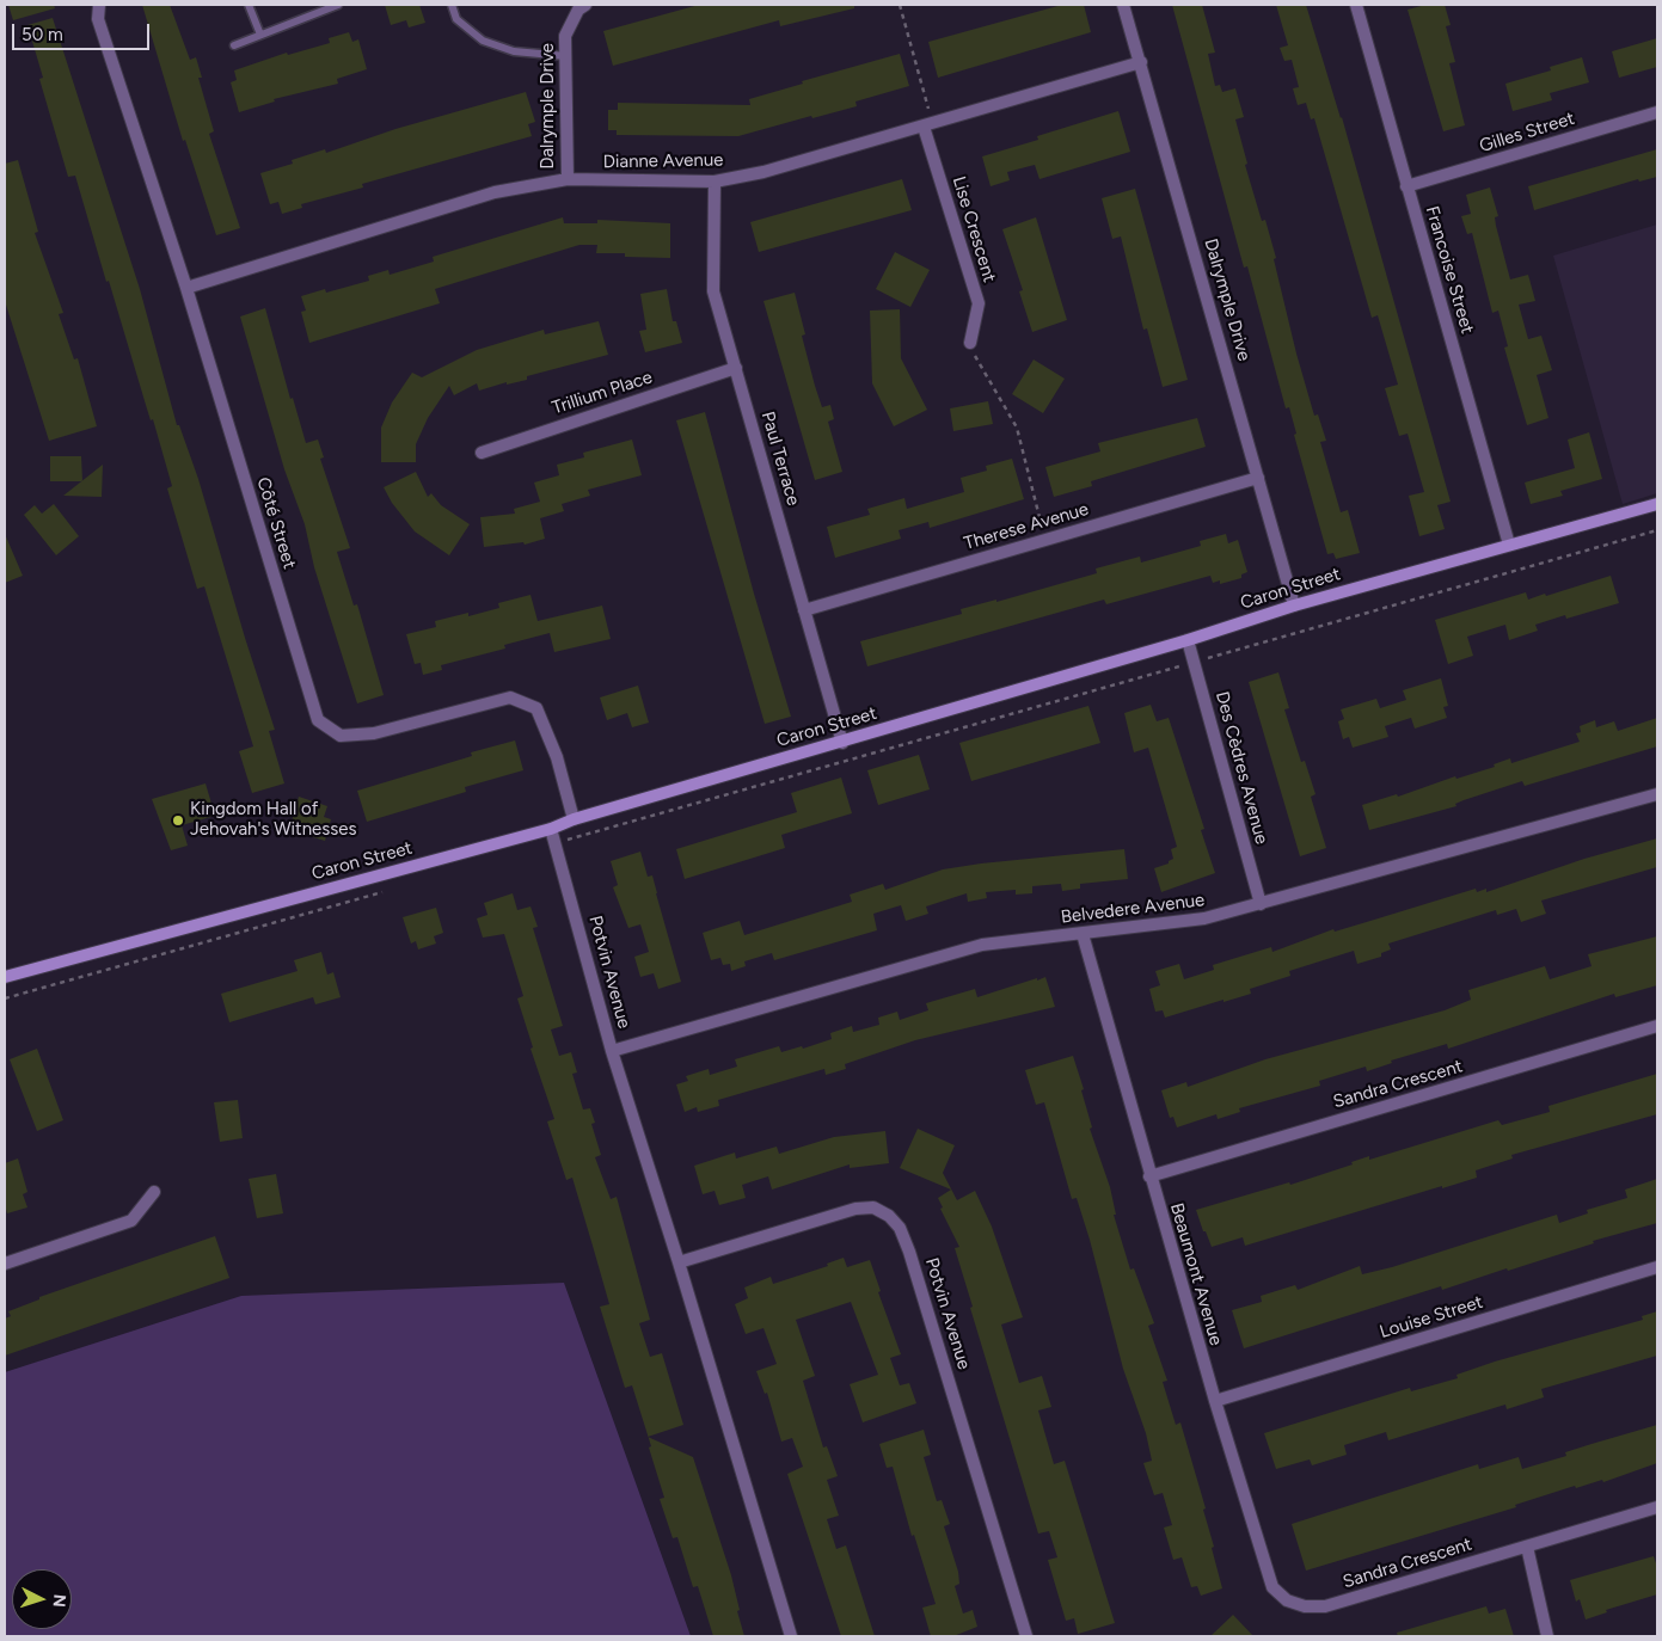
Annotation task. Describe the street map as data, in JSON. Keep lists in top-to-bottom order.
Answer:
{
  "streets": {
    "street": [
      "Dalrymple Drive",
      "Gilles Street",
      "Dianne Avenue",
      "Lise Crescent",
      "Francoise Street",
      "Trillium Place",
      "Paul Terrace",
      "Côté Street",
      "Therese Avenue",
      "Caron Street",
      "Des Cèdres Avenue",
      "Belvedere Avenue",
      "Potvin Avenue",
      "Sandra Crescent",
      "Beaumont Avenue",
      "Louise Street"
    ]
  },
  "crossings": [
    ["Dalrymple Drive", "Dianne Avenue"],
    ["Dalrymple Drive", "Therese Avenue"],
    ["Dalrymple Drive", "Caron Street"],
    ["Gilles Street", "Francoise Street"],
    ["Dianne Avenue", "Lise Crescent"],
    ["Dianne Avenue", "Paul Terrace"],
    ["Dianne Avenue", "Côté Street"],
    ["Francoise Street", "Caron Street"],
    ["Trillium Place", "Paul Terrace"],
    ["Paul Terrace", "Therese Avenue"],
    ["Paul Terrace", "Caron Street"],
    ["Côté Street", "Caron Street"],
    ["Caron Street", "Des Cèdres Avenue"],
    ["Caron Street", "Potvin Avenue"],
    ["Des Cèdres Avenue", "Belvedere Avenue"],
    ["Belvedere Avenue", "Potvin Avenue"],
    ["Belvedere Avenue", "Beaumont Avenue"],
    ["Sandra Crescent", "Beaumont Avenue"],
    ["Beaumont Avenue", "Louise Street"]
  ],
  "places": ["Kingdom Hall of Jehovah's Witnesses"],
  "scale_bar": "50 m",
  "north": "right"
}
